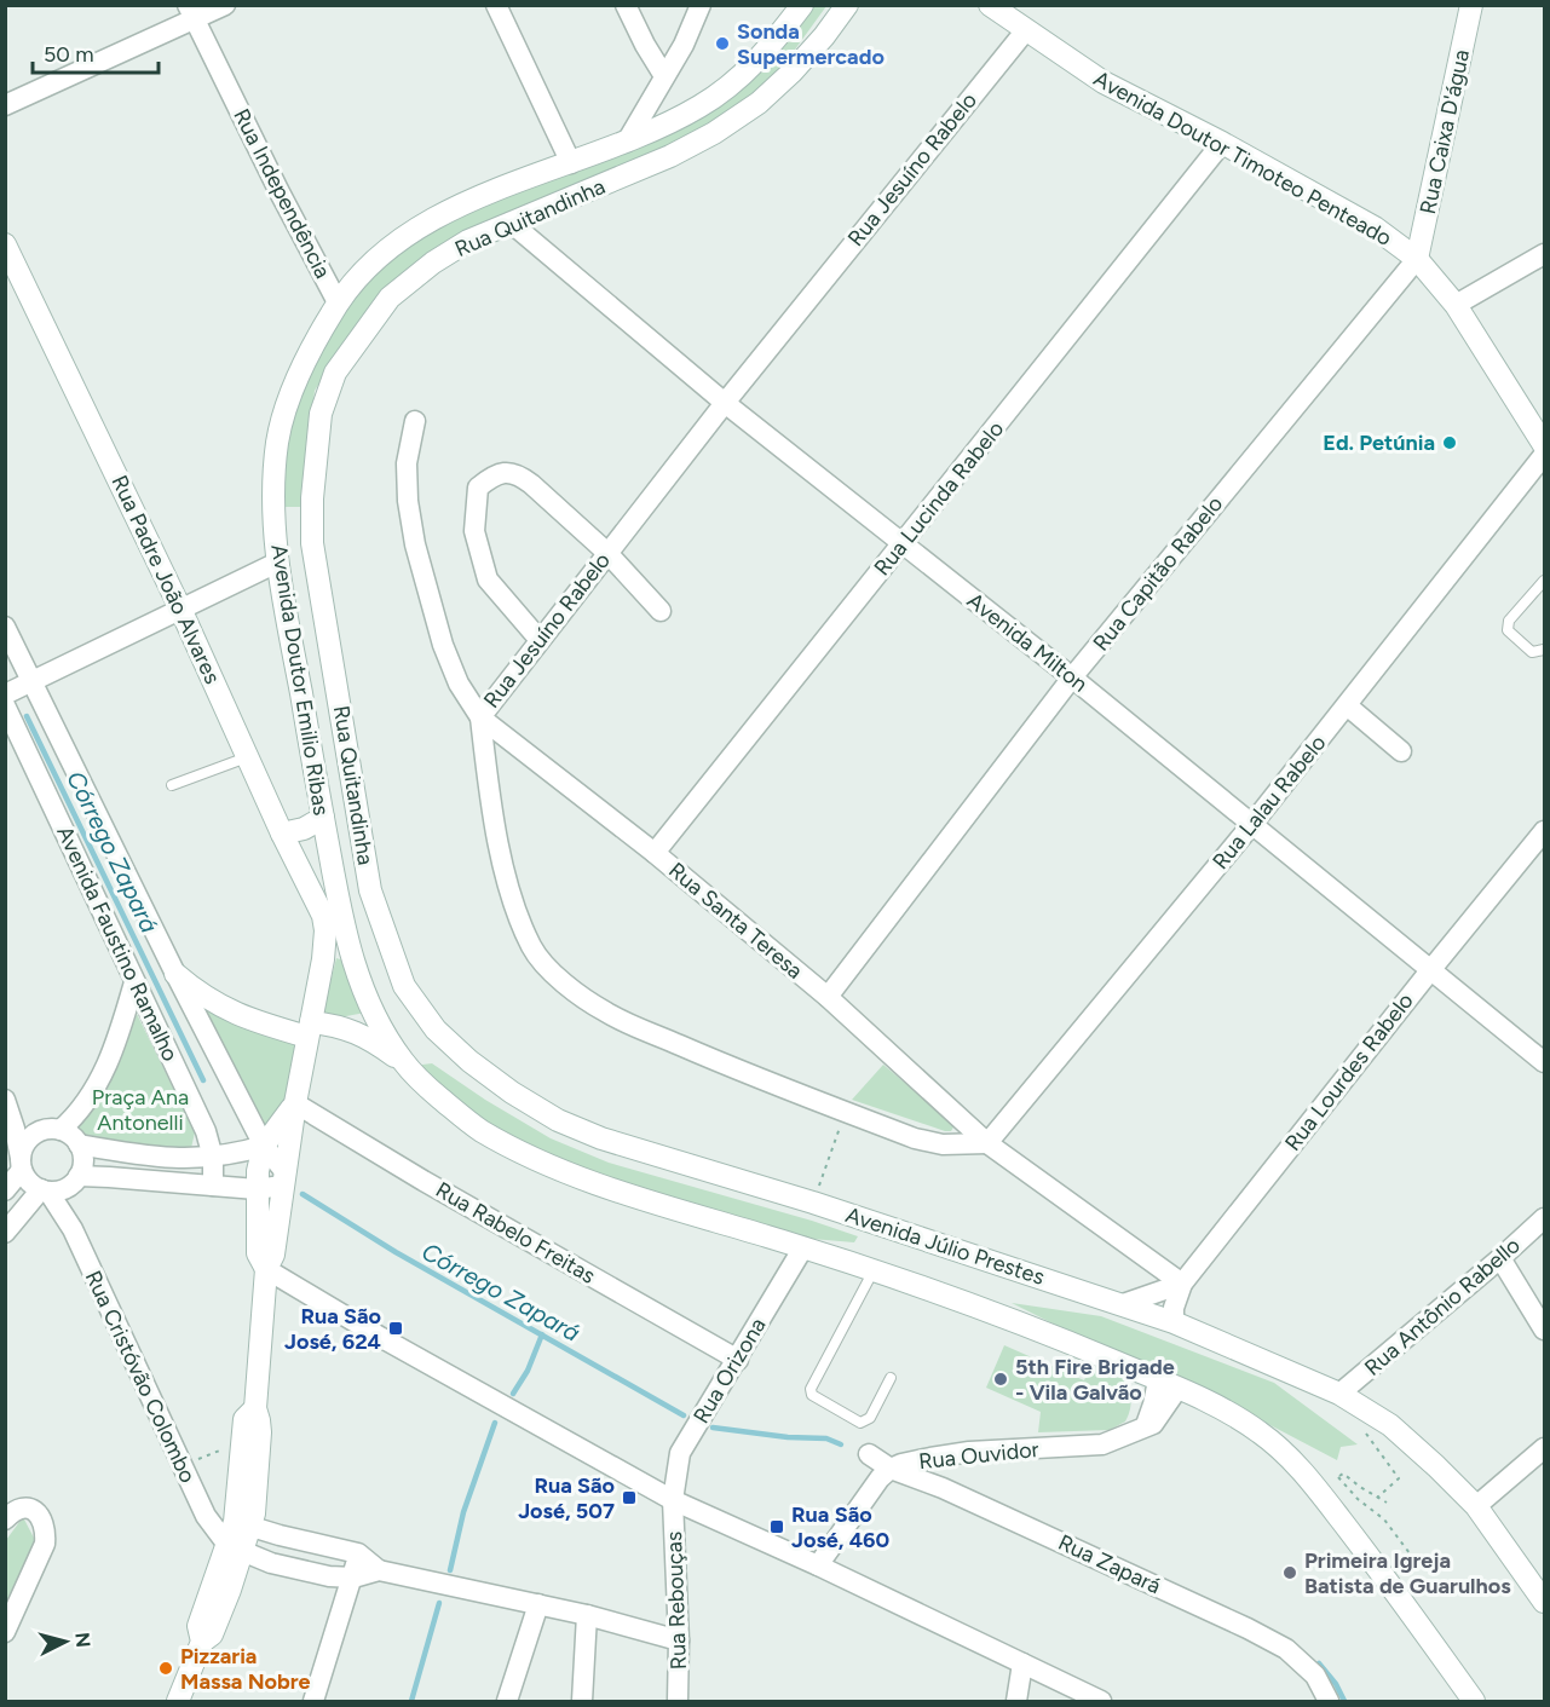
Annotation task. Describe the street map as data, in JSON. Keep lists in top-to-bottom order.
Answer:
{
  "streets": {
    "main road": [
      "Rua Caixa D'água",
      "Avenida Doutor Timoteo Penteado",
      "Rua Quitandinha",
      "Rua Padre João Alvares",
      "Avenida Doutor Emilio Ribas",
      "Avenida Júlio Prestes"
    ],
    "street": [
      "Rua Jesuíno Rabelo",
      "Rua Independência",
      "Rua Lucinda Rabelo",
      "Rua Capitão Rabelo",
      "Avenida Milton",
      "Rua Lalau Rabelo",
      "Rua Santa Teresa",
      "Avenida Faustino Ramalho",
      "Rua Lourdes Rabelo",
      "Rua Rabelo Freitas",
      "Rua Antônio Rabello",
      "Rua Orizona",
      "Rua Cristóvão Colombo",
      "Rua Ouvidor",
      "Rua Zapará",
      "Rua Rebouças"
    ]
  },
  "crossings": [
    ["Rua Caixa D'água", "Avenida Doutor Timoteo Penteado"],
    ["Rua Caixa D'água", "Rua Capitão Rabelo"],
    ["Avenida Doutor Timoteo Penteado", "Rua Jesuíno Rabelo"],
    ["Avenida Doutor Timoteo Penteado", "Rua Lucinda Rabelo"],
    ["Avenida Doutor Timoteo Penteado", "Rua Capitão Rabelo"],
    ["Rua Jesuíno Rabelo", "Avenida Milton"],
    ["Rua Jesuíno Rabelo", "Rua Lalau Rabelo"],
    ["Rua Jesuíno Rabelo", "Rua Santa Teresa"],
    ["Rua Independência", "Avenida Doutor Emilio Ribas"],
    ["Rua Quitandinha", "Avenida Milton"],
    ["Rua Quitandinha", "Avenida Júlio Prestes"],
    ["Rua Lucinda Rabelo", "Avenida Milton"],
    ["Rua Lucinda Rabelo", "Rua Santa Teresa"],
    ["Rua Capitão Rabelo", "Avenida Milton"],
    ["Rua Capitão Rabelo", "Rua Santa Teresa"],
    ["Rua Padre João Alvares", "Avenida Doutor Emilio Ribas"],
    ["Rua Padre João Alvares", "Avenida Júlio Prestes"],
    ["Avenida Milton", "Rua Lalau Rabelo"],
    ["Avenida Milton", "Rua Lourdes Rabelo"],
    ["Avenida Doutor Emilio Ribas", "Avenida Faustino Ramalho"],
    ["Avenida Doutor Emilio Ribas", "Rua Rabelo Freitas"],
    ["Avenida Doutor Emilio Ribas", "Avenida Júlio Prestes"],
    ["Avenida Doutor Emilio Ribas", "Rua Cristóvão Colombo"],
    ["Rua Lalau Rabelo", "Rua Santa Teresa"],
    ["Rua Santa Teresa", "Rua Lourdes Rabelo"],
    ["Rua Lourdes Rabelo", "Avenida Júlio Prestes"],
    ["Rua Rabelo Freitas", "Rua Orizona"],
    ["Avenida Júlio Prestes", "Rua Antônio Rabello"],
    ["Avenida Júlio Prestes", "Rua Orizona"],
    ["Avenida Júlio Prestes", "Rua Ouvidor"],
    ["Rua Orizona", "Rua Rebouças"],
    ["Rua Ouvidor", "Rua Zapará"]
  ],
  "water": ["Córrego Zapará"],
  "parks": ["Praça Ana Antonelli"],
  "places": {
    "other": [
      "Sonda Supermercado",
      "Ed. Petúnia",
      "5th Fire Brigade - Vila Galvão",
      "Primeira Igreja Batista de Guarulhos",
      "Pizzaria Massa Nobre"
    ],
    "transit": ["Rua São José, 624", "Rua São José, 507", "Rua São José, 460"]
  },
  "scale_bar": "50 m",
  "north": "right"
}
